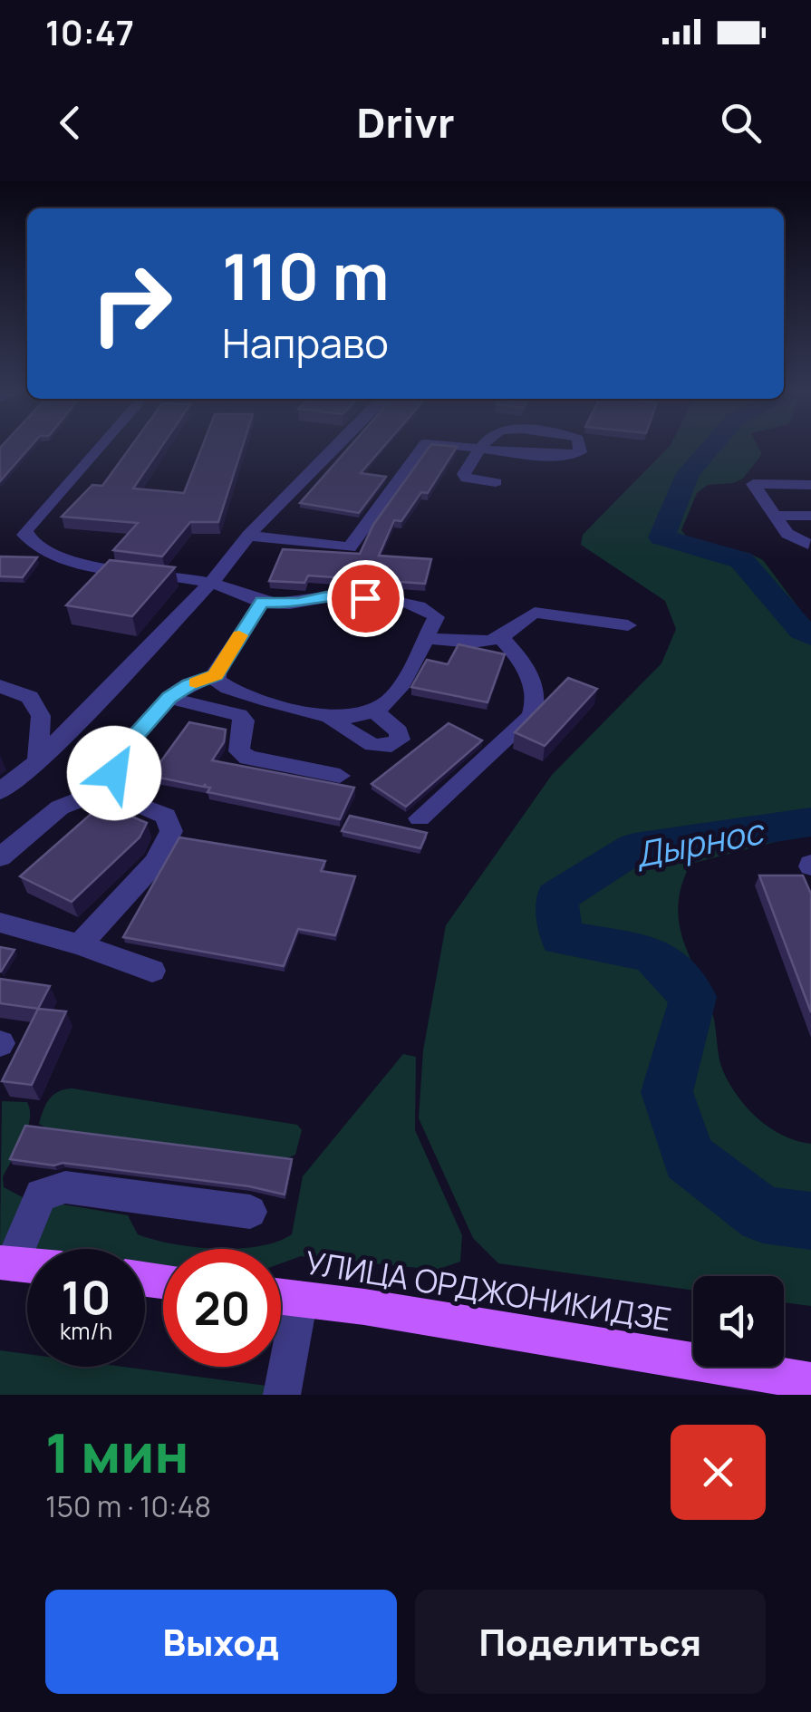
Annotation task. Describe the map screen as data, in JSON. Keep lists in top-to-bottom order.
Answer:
{
  "streets": {
    "main road": ["УЛИЦА ОРДЖОНИКИДЗЕ"]
  },
  "water": ["Дырнос"],
  "page": {
    "status": "10:47",
    "header": "Drivr",
    "turn": ["110 m", "Направо"],
    "speed": "10 km/h",
    "limit": "20",
    "heading": ["1 мин", "150 m · 10:48"],
    "buttons": ["Выход", "Поделиться"]
  }
}
